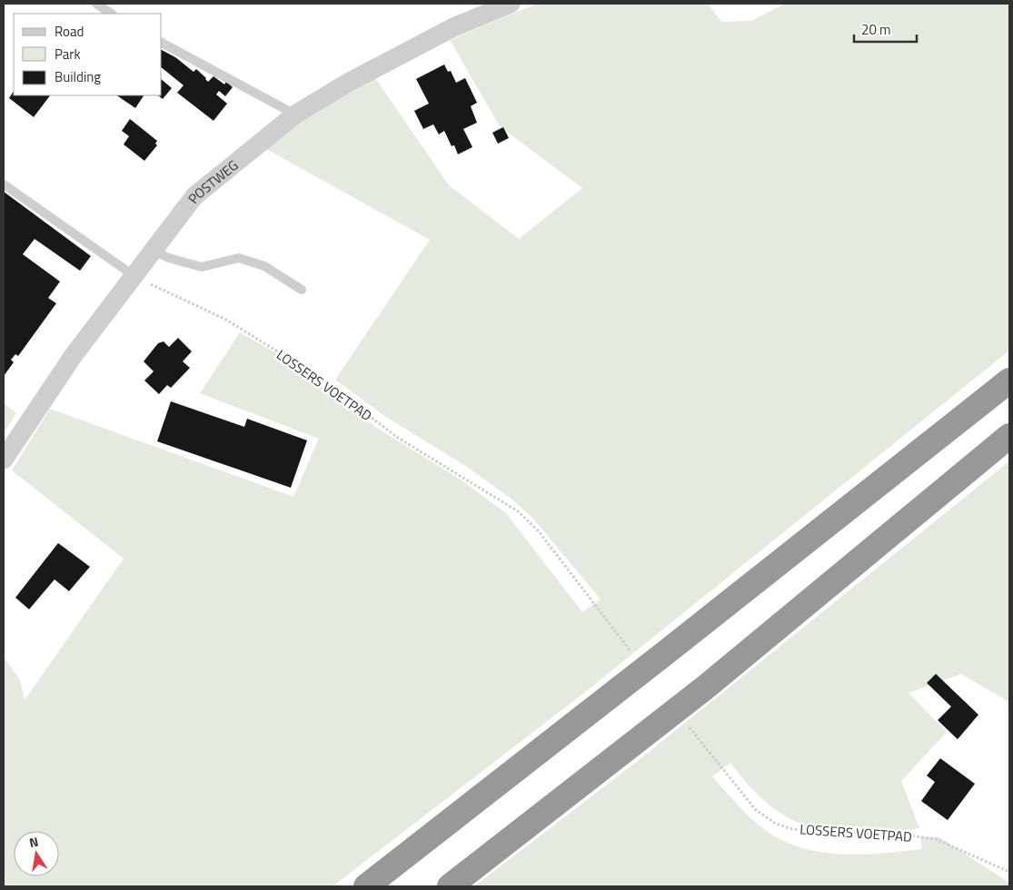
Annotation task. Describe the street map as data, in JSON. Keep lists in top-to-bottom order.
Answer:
{
  "streets": {
    "street": ["POSTWEG"],
    "path": ["LOSSERS VOETPAD"]
  },
  "crossings": [
    ["POSTWEG", "LOSSERS VOETPAD"]
  ],
  "legend": ["Road", "Park", "Building"],
  "scale_bar": "20 m",
  "north": "top"
}
